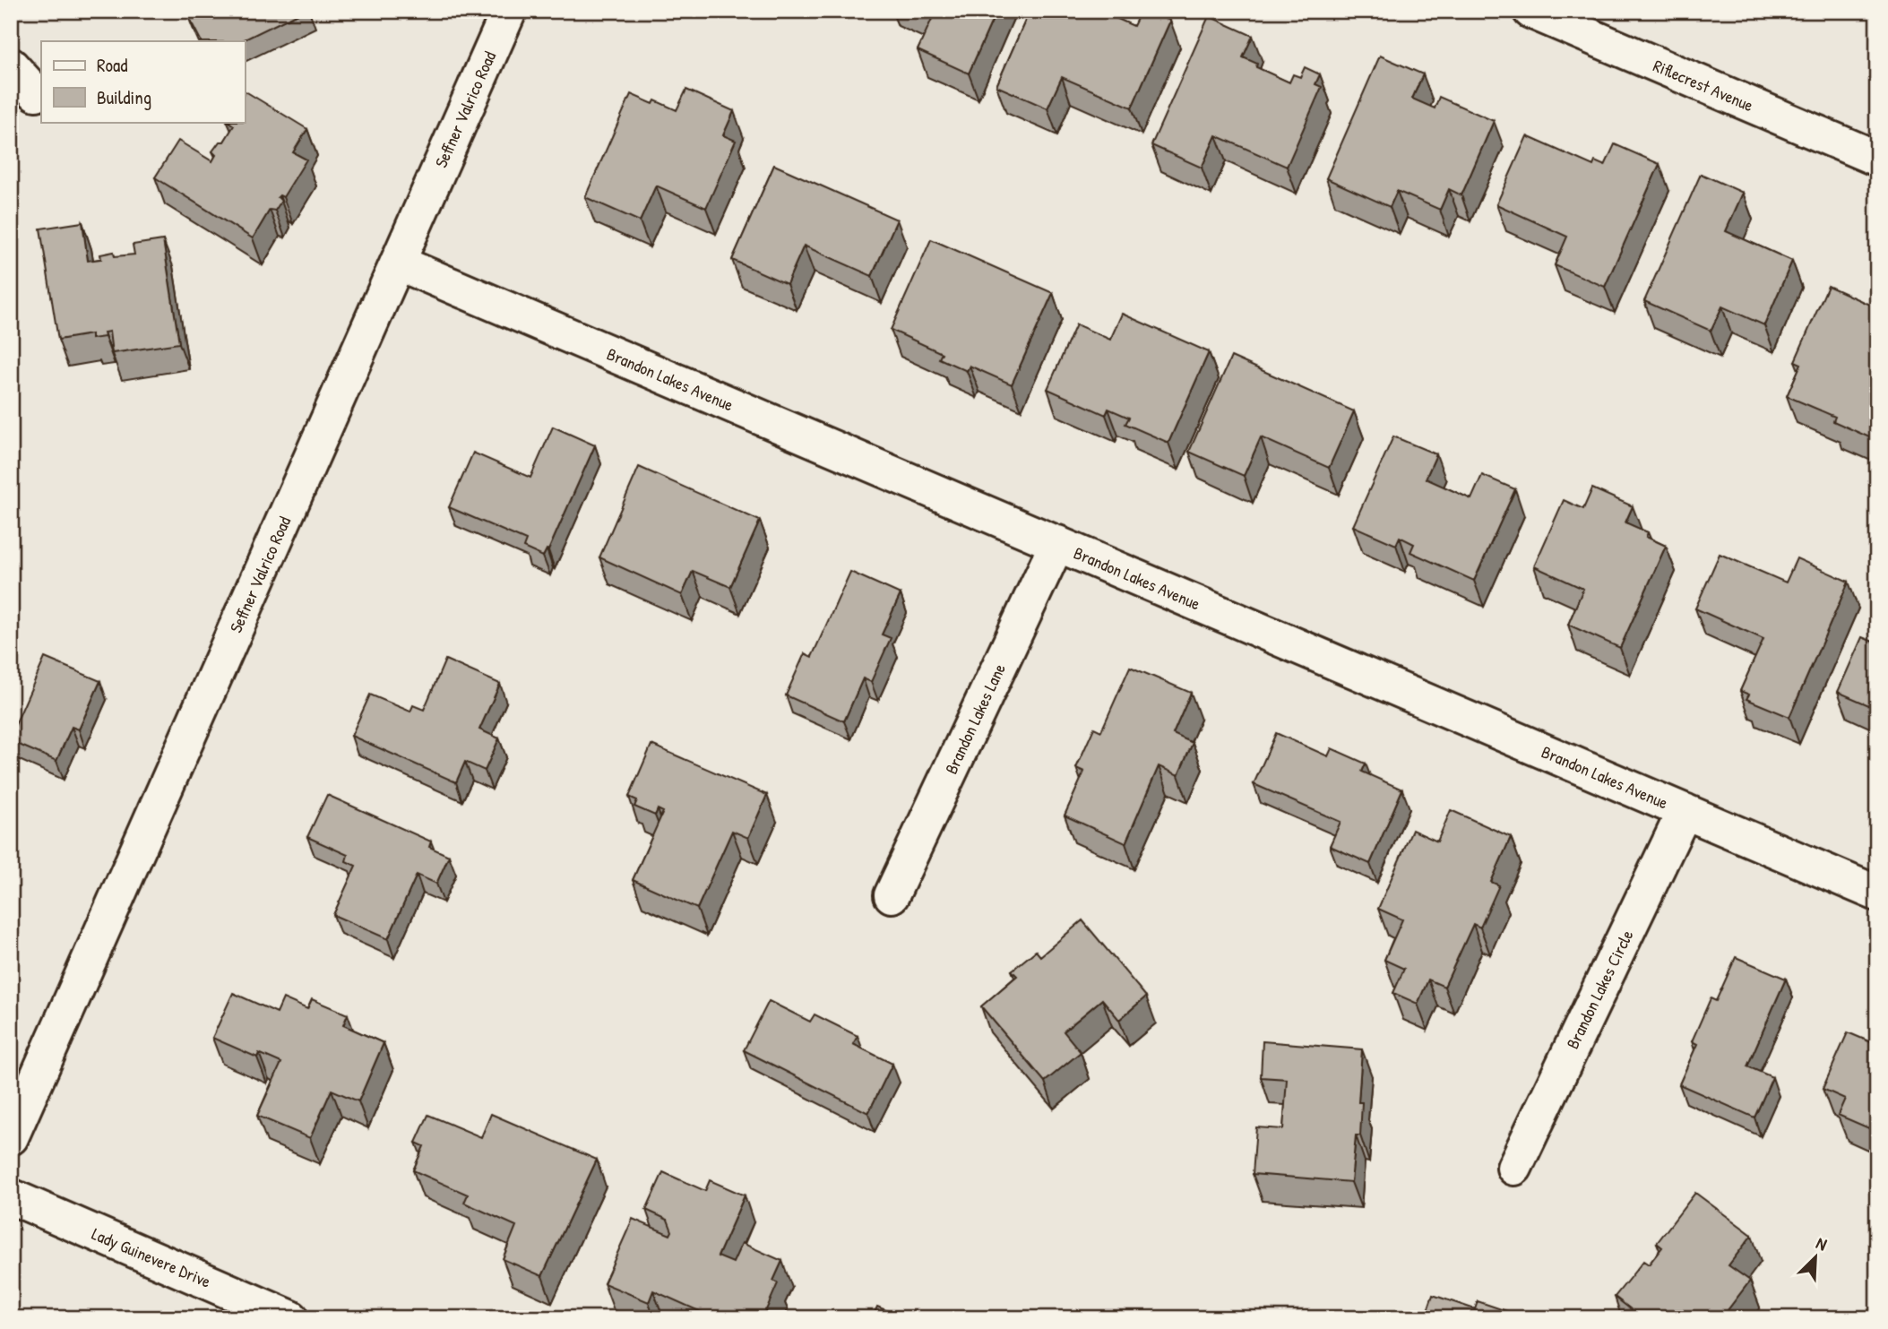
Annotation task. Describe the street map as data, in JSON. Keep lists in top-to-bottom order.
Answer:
{
  "streets": {
    "street": [
      "Riflecrest Avenue",
      "Seffner Valrico Road",
      "Brandon Lakes Avenue",
      "Brandon Lakes Lane",
      "Brandon Lakes Circle",
      "Lady Guinevere Drive"
    ]
  },
  "crossings": [
    ["Seffner Valrico Road", "Brandon Lakes Avenue"],
    ["Brandon Lakes Avenue", "Brandon Lakes Lane"],
    ["Brandon Lakes Avenue", "Brandon Lakes Circle"]
  ],
  "legend": ["Road", "Building"],
  "north": "top right"
}
